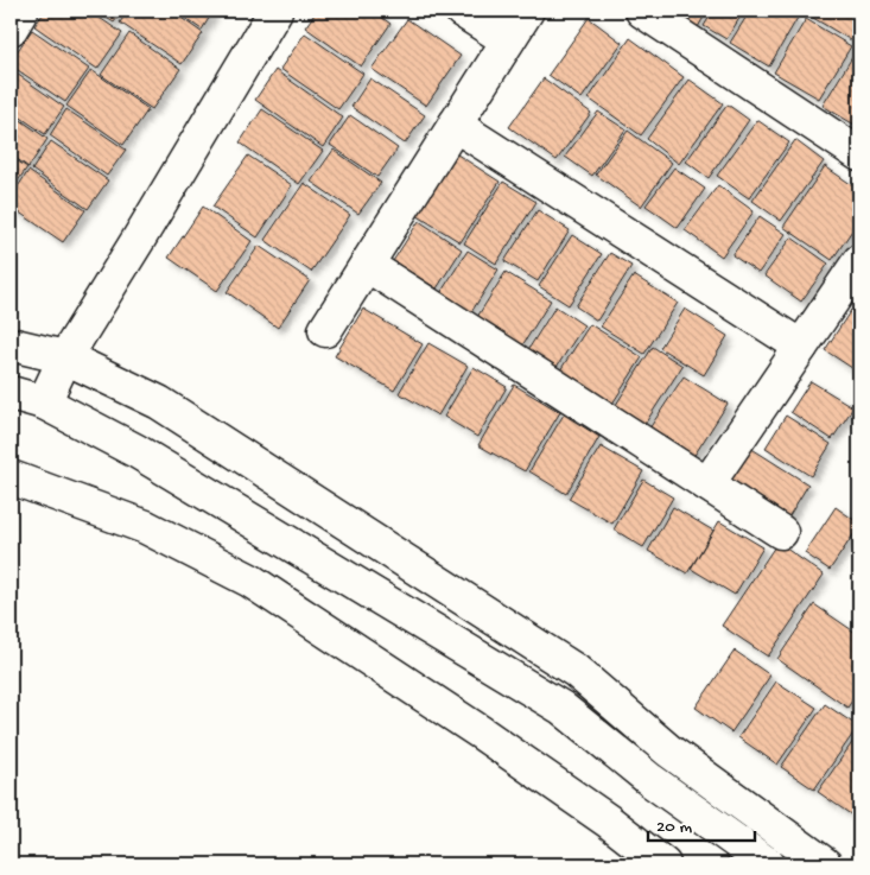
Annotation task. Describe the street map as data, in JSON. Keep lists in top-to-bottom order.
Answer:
{
  "scale_bar": "20 m"
}
